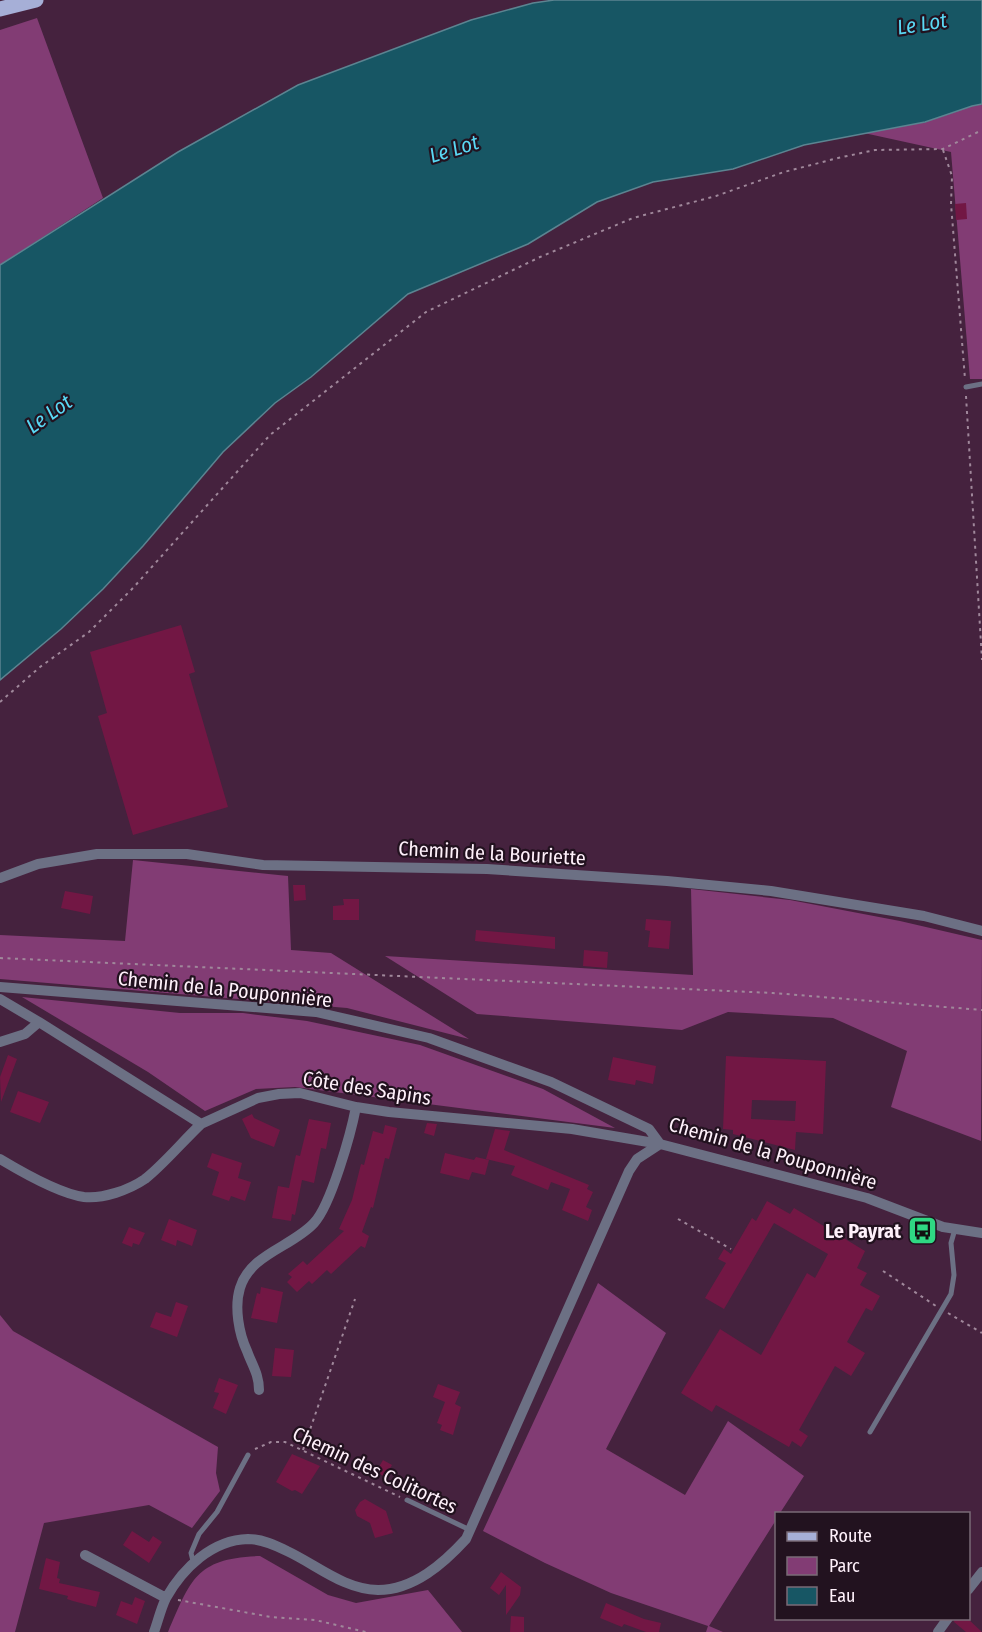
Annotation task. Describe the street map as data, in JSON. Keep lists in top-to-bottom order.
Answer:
{
  "streets": {
    "street": ["Chemin de la Bouriette", "Chemin de la Pouponnière", "Côte des Sapins"],
    "lane": ["Chemin des Colitortes"]
  },
  "crossings": [
    ["Chemin de la Pouponnière", "Côte des Sapins"]
  ],
  "water": ["Le Lot"],
  "places": {
    "bus stop": ["Le Payrat"]
  },
  "legend": ["Route", "Parc", "Eau"]
}
